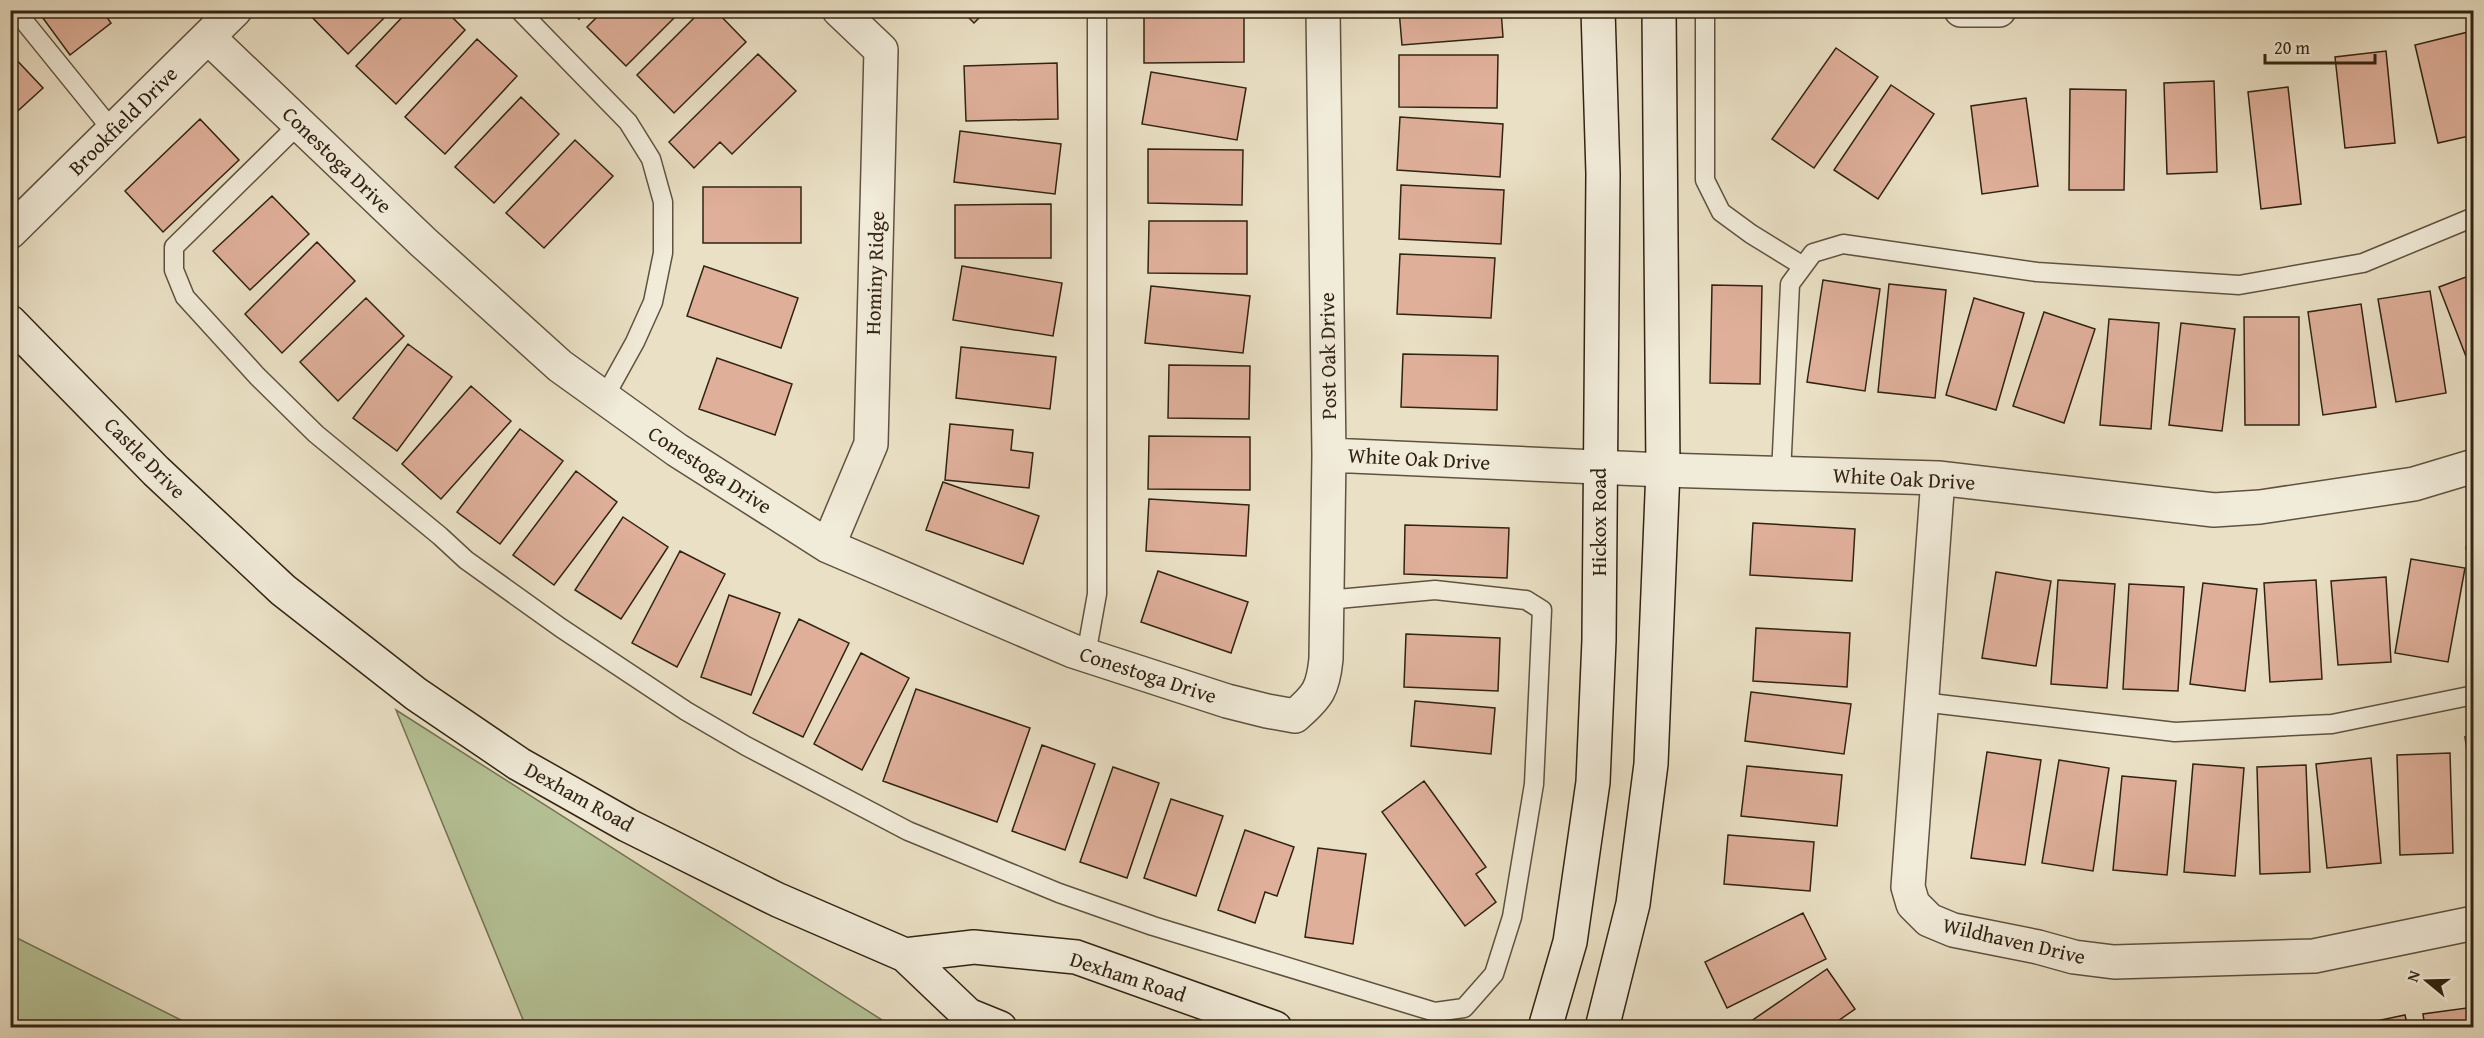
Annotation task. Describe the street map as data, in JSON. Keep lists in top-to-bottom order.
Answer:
{
  "streets": {
    "street": [
      "Brookfield Drive",
      "Conestoga Drive",
      "Hominy Ridge",
      "Post Oak Drive",
      "Castle Drive",
      "White Oak Drive",
      "Hickox Road",
      "Dexham Road",
      "Wildhaven Drive"
    ]
  },
  "crossings": [
    ["Brookfield Drive", "Conestoga Drive"],
    ["Conestoga Drive", "Hominy Ridge"],
    ["Conestoga Drive", "Post Oak Drive"],
    ["Post Oak Drive", "White Oak Drive"],
    ["Castle Drive", "Dexham Road"],
    ["White Oak Drive", "Hickox Road"],
    ["White Oak Drive", "Wildhaven Drive"]
  ],
  "scale_bar": "20 m",
  "north": "left"
}
